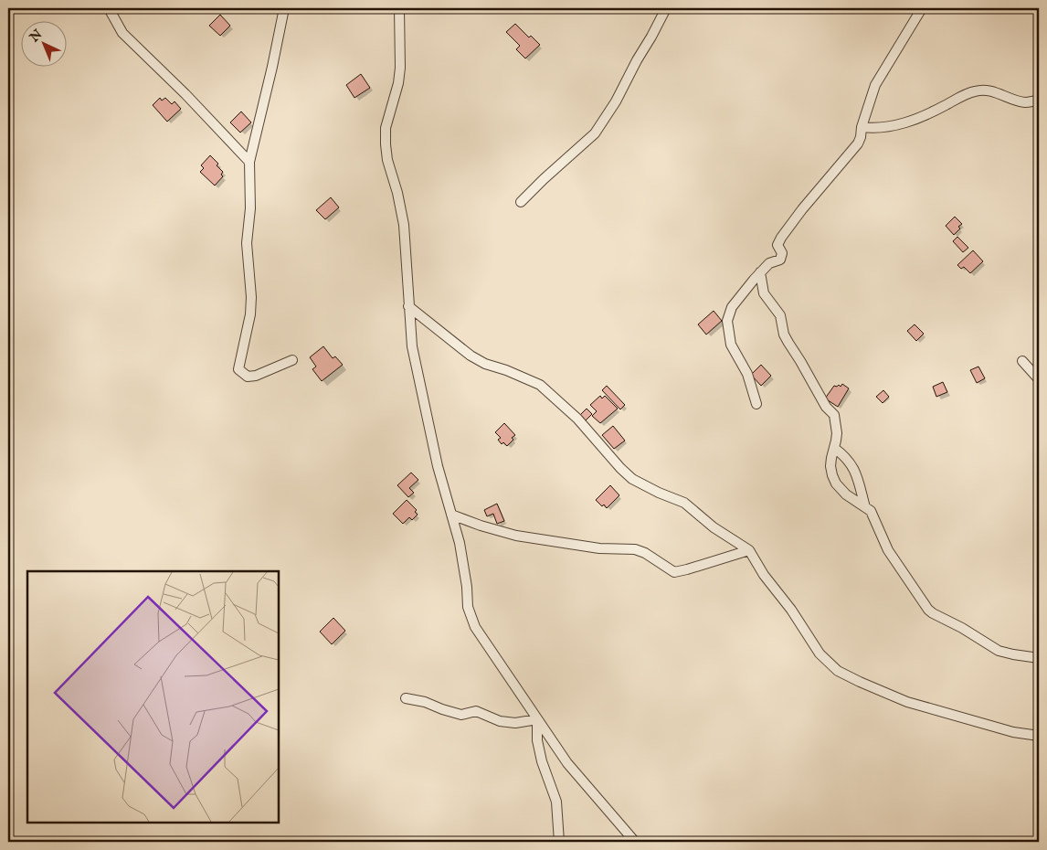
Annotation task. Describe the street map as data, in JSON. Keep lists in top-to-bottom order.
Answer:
{
  "north": "top left"
}
